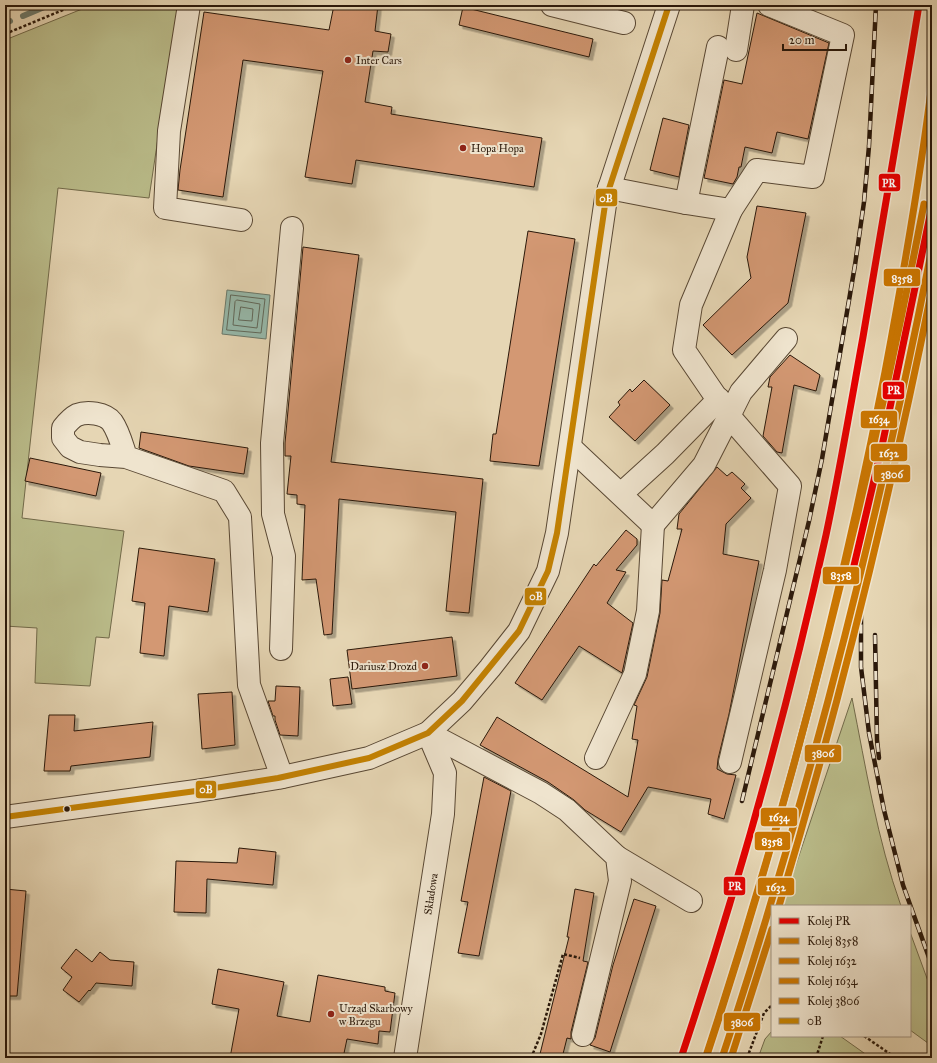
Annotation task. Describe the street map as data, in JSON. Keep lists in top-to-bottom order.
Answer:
{
  "streets": {
    "street": ["Składowa"]
  },
  "places": [
    "Inter Cars",
    "Hopa Hopa",
    "Dariusz Drozd",
    "Urząd Skarbowy w Brzegu"
  ],
  "lines": [
    "rail line PR",
    "transit line 0B",
    "rail line 8358",
    "rail line 1634",
    "rail line 1632",
    "rail line 3806"
  ],
  "legend": [
    "Kolej PR",
    "Kolej 8358",
    "Kolej 1632",
    "Kolej 1634",
    "Kolej 3806",
    "0B"
  ],
  "scale_bar": "20 m"
}
